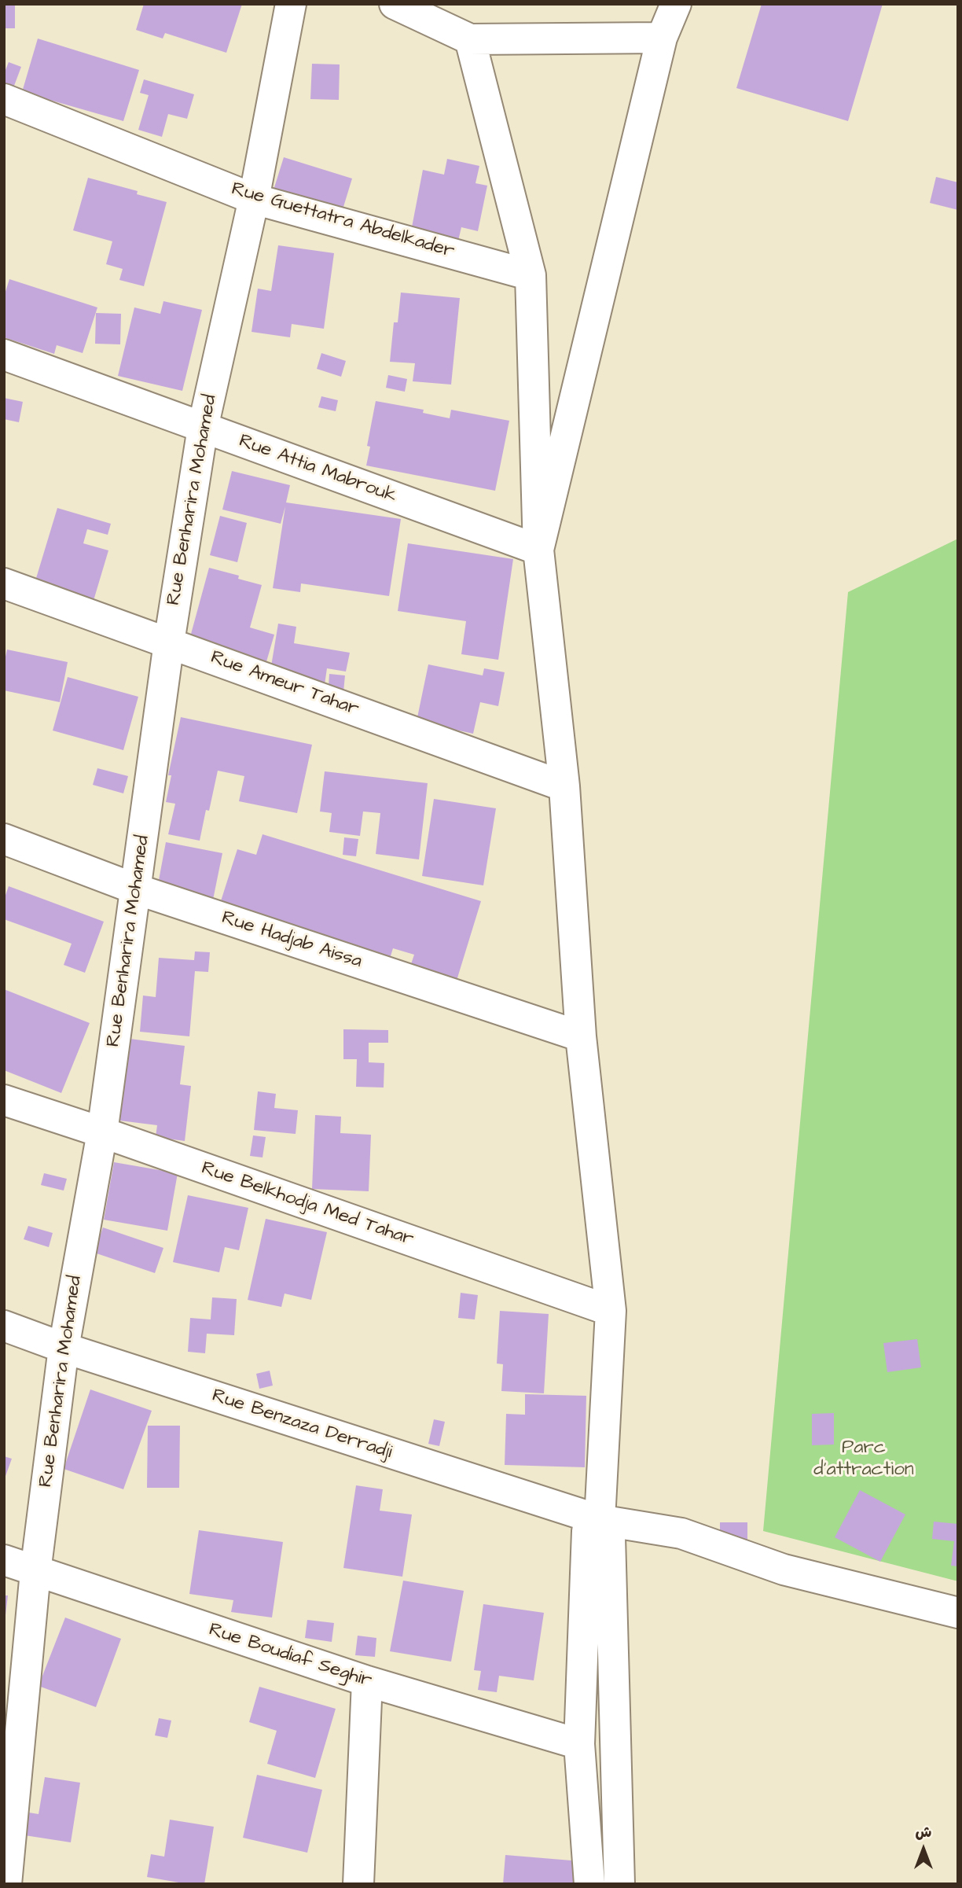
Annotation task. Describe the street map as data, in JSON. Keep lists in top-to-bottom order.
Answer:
{
  "streets": {
    "street": [
      "Rue Guettatra Abdelkader",
      "Rue Attia Mabrouk",
      "Rue Benharira Mohamed",
      "Rue Ameur Tahar",
      "Rue Hadjab Aissa",
      "Rue Belkhodja Med Tahar",
      "Rue Benzaza Derradji",
      "Rue Boudiaf Seghir"
    ]
  },
  "crossings": [
    ["Rue Guettatra Abdelkader", "Rue Benharira Mohamed"],
    ["Rue Attia Mabrouk", "Rue Benharira Mohamed"],
    ["Rue Benharira Mohamed", "Rue Ameur Tahar"],
    ["Rue Benharira Mohamed", "Rue Hadjab Aissa"],
    ["Rue Benharira Mohamed", "Rue Belkhodja Med Tahar"],
    ["Rue Benharira Mohamed", "Rue Benzaza Derradji"],
    ["Rue Benharira Mohamed", "Rue Boudiaf Seghir"]
  ],
  "parks": ["Parc d'attraction"],
  "north": "top"
}
